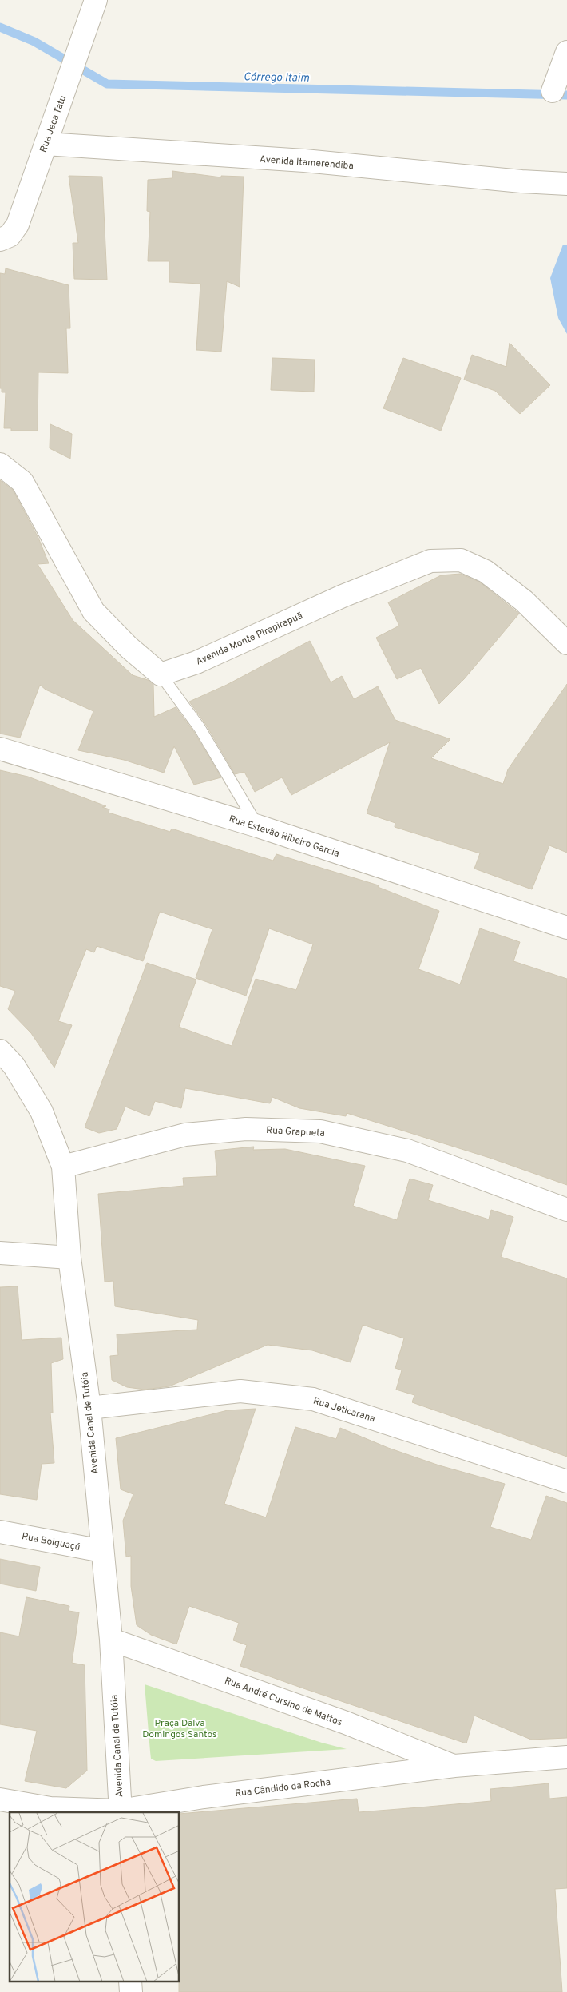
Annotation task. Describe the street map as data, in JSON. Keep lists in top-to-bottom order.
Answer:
{
  "streets": {
    "street": [
      "Rua Jeca Tatu",
      "Avenida Itamerendiba",
      "Avenida Monte Pirapirapuã",
      "Rua Estevão Ribeiro Garcia",
      "Rua Grapueta",
      "Rua Jeticarana",
      "Avenida Canal de Tutóia",
      "Rua Boiguaçú",
      "Rua André Cursino de Mattos",
      "Rua Cândido da Rocha"
    ]
  },
  "crossings": [
    ["Rua Jeca Tatu", "Avenida Itamerendiba"],
    ["Rua Grapueta", "Avenida Canal de Tutóia"],
    ["Rua Jeticarana", "Avenida Canal de Tutóia"],
    ["Avenida Canal de Tutóia", "Rua Boiguaçú"],
    ["Avenida Canal de Tutóia", "Rua André Cursino de Mattos"],
    ["Avenida Canal de Tutóia", "Rua Cândido da Rocha"],
    ["Rua André Cursino de Mattos", "Rua Cândido da Rocha"]
  ],
  "water": ["Córrego Itaim"],
  "parks": ["Praça Dalva Domingos Santos"]
}
